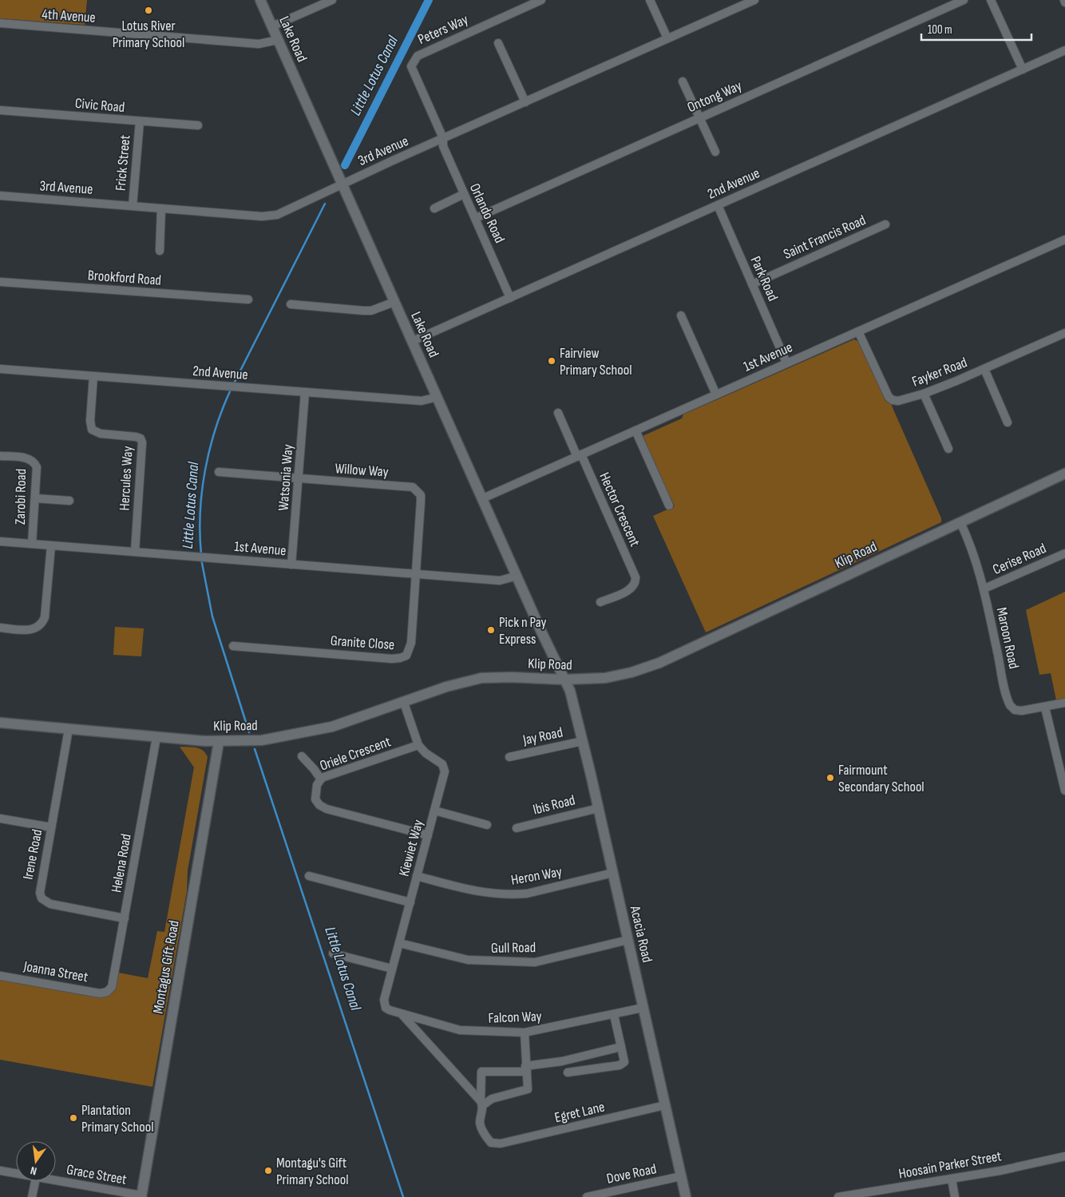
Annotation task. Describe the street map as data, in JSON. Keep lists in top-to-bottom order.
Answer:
{
  "streets": {
    "street": [
      "4th Avenue",
      "Peters Way",
      "Lake Road",
      "Ontong Way",
      "Civic Road",
      "3rd Avenue",
      "Frick Street",
      "2nd Avenue",
      "Orlando Road",
      "Saint Francis Road",
      "Brookford Road",
      "Park Road",
      "1st Avenue",
      "Fayker Road",
      "Willow Way",
      "Watsonia Way",
      "Hercules Way",
      "Zarobi Road",
      "Hector Crescent",
      "Klip Road",
      "Cerise Road",
      "Maroon Road",
      "Granite Close",
      "Jay Road",
      "Oriele Crescent",
      "Ibis Road",
      "Kiewiet Way",
      "Irene Road",
      "Helena Road",
      "Heron Way",
      "Acacia Road",
      "Gull Road",
      "Montagus Gift Road",
      "Joanna Street",
      "Falcon Way",
      "Egret Lane",
      "Hoosain Parker Street",
      "Dove Road",
      "Grace Street"
    ]
  },
  "crossings": [
    ["4th Avenue", "Lake Road"],
    ["Peters Way", "3rd Avenue"],
    ["Peters Way", "Orlando Road"],
    ["Lake Road", "3rd Avenue"],
    ["Lake Road", "2nd Avenue"],
    ["Lake Road", "1st Avenue"],
    ["Lake Road", "Klip Road"],
    ["Lake Road", "Acacia Road"],
    ["Ontong Way", "Orlando Road"],
    ["Civic Road", "Frick Street"],
    ["3rd Avenue", "Frick Street"],
    ["3rd Avenue", "Orlando Road"],
    ["2nd Avenue", "Orlando Road"],
    ["2nd Avenue", "Park Road"],
    ["2nd Avenue", "Watsonia Way"],
    ["2nd Avenue", "Hercules Way"],
    ["Saint Francis Road", "Park Road"],
    ["Park Road", "1st Avenue"],
    ["1st Avenue", "Fayker Road"],
    ["1st Avenue", "Willow Way"],
    ["1st Avenue", "Watsonia Way"],
    ["1st Avenue", "Hercules Way"],
    ["1st Avenue", "Zarobi Road"],
    ["1st Avenue", "Hector Crescent"],
    ["1st Avenue", "Granite Close"],
    ["Willow Way", "Watsonia Way"],
    ["Willow Way", "Granite Close"],
    ["Klip Road", "Maroon Road"],
    ["Klip Road", "Irene Road"],
    ["Klip Road", "Helena Road"],
    ["Klip Road", "Acacia Road"],
    ["Klip Road", "Montagus Gift Road"],
    ["Cerise Road", "Maroon Road"],
    ["Jay Road", "Acacia Road"],
    ["Oriele Crescent", "Kiewiet Way"],
    ["Ibis Road", "Acacia Road"],
    ["Kiewiet Way", "Heron Way"],
    ["Kiewiet Way", "Gull Road"],
    ["Kiewiet Way", "Falcon Way"],
    ["Irene Road", "Helena Road"],
    ["Helena Road", "Joanna Street"],
    ["Heron Way", "Acacia Road"],
    ["Acacia Road", "Gull Road"],
    ["Acacia Road", "Falcon Way"],
    ["Acacia Road", "Egret Lane"],
    ["Acacia Road", "Dove Road"],
    ["Montagus Gift Road", "Grace Street"]
  ],
  "water": ["Little Lotus Canal"],
  "places": [
    "Lotus River Primary School",
    "Fairview Primary School",
    "Pick n Pay Express",
    "Fairmount Secondary School",
    "Plantation Primary School",
    "Montagu's Gift Primary School"
  ],
  "scale_bar": "100 m",
  "north": "bottom"
}
